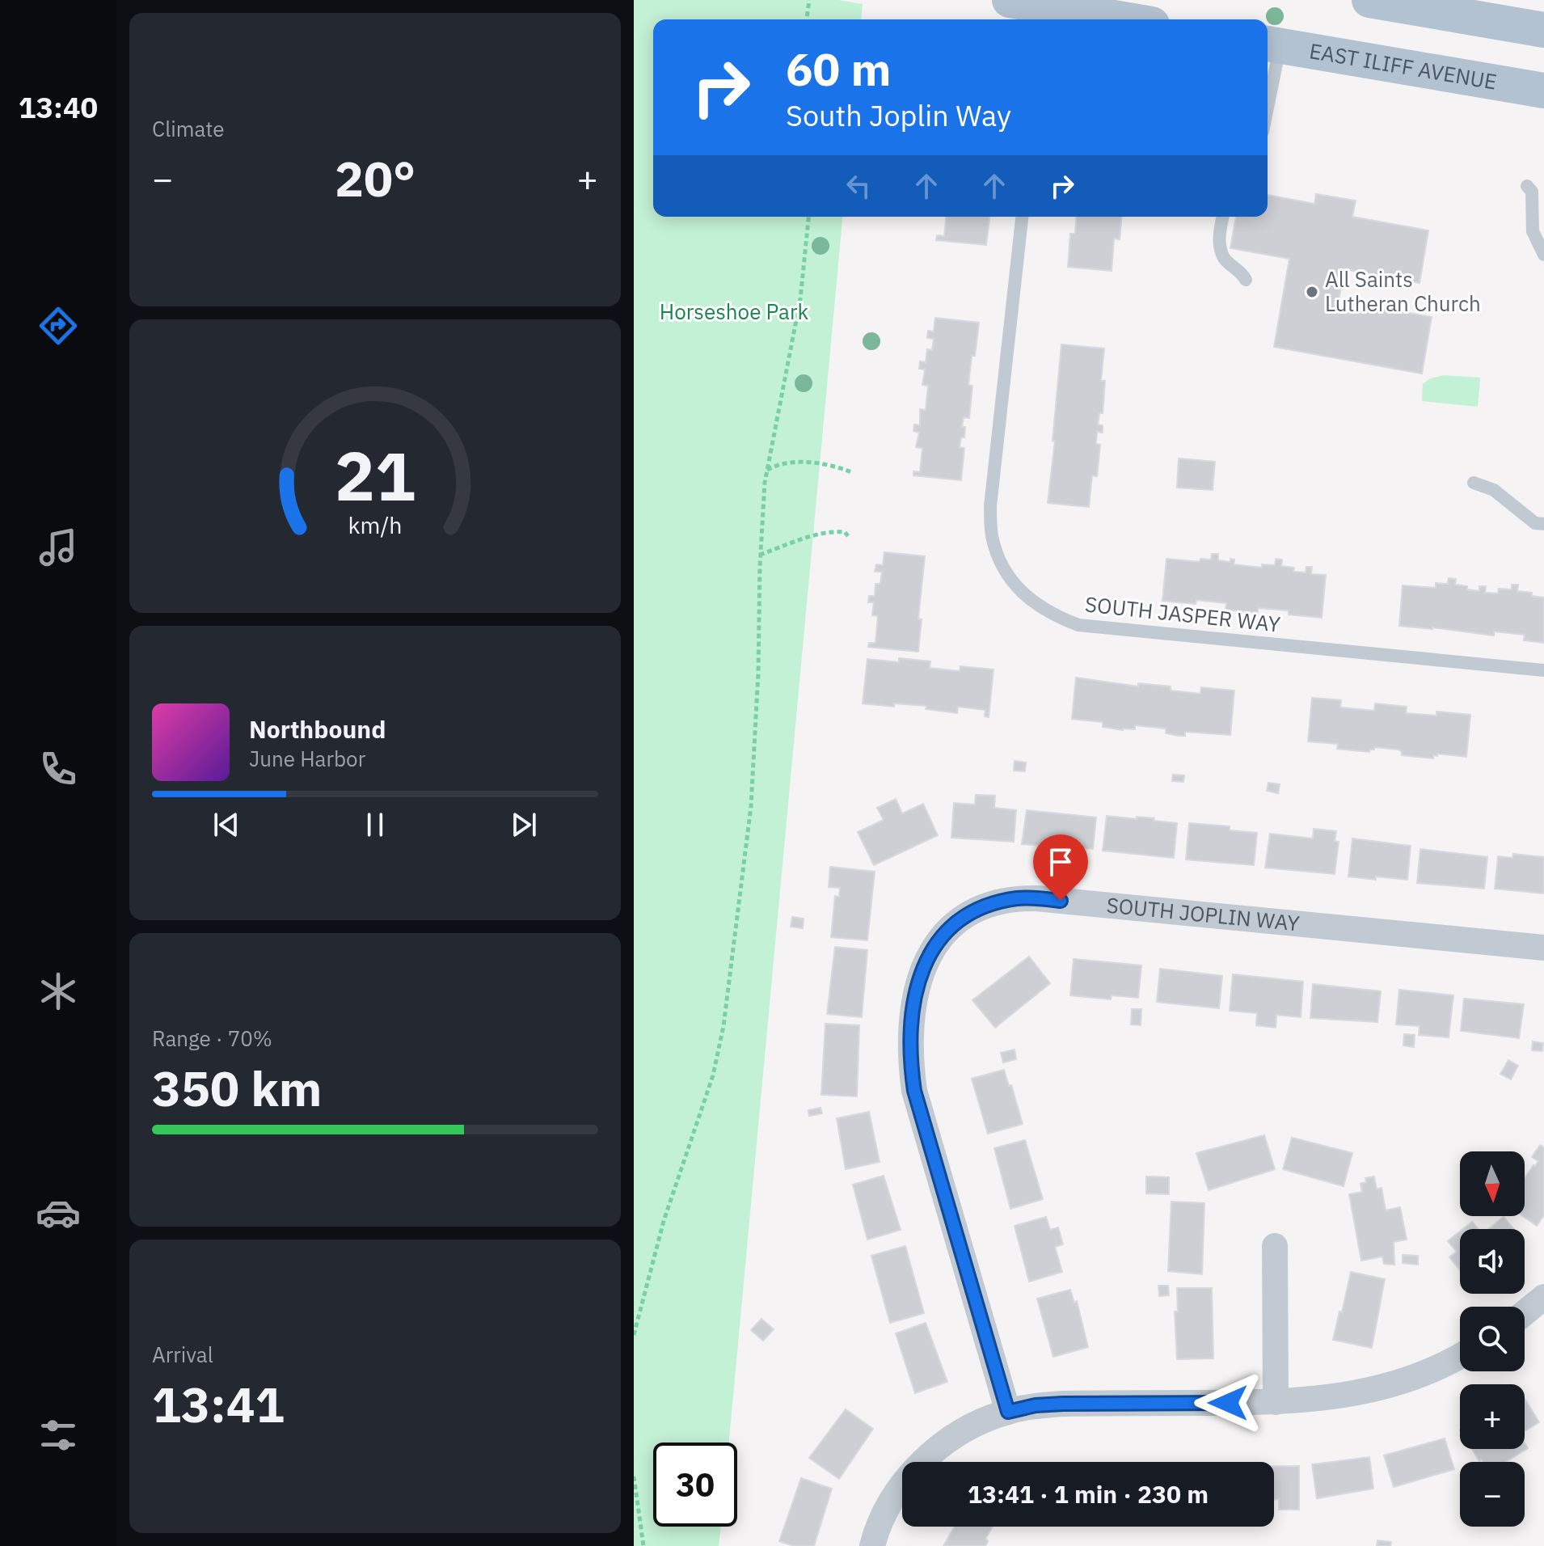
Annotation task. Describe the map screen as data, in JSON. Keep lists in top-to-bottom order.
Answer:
{
  "streets": {
    "main road": ["EAST ILIFF AVENUE"],
    "street": ["SOUTH JOPLIN WAY"],
    "lane": ["SOUTH JASPER WAY"]
  },
  "parks": ["Horseshoe Park"],
  "places": ["All Saints Lutheran Church"],
  "north": "bottom",
  "page": {
    "tabs": "13:40",
    "tile": [
      "Climate",
      ["Range · 70%", "350 km"],
      ["Arrival", "13:41"]
    ],
    "turn": ["60 m", "South Joplin Way"],
    "heat": ["−", "20°", "+"],
    "song": ["Northbound", "June Harbor"],
    "map_buttons": ["+", "−"],
    "limit": "30",
    "trip": "13:41 · 1 min · 230 m",
    "gauge": ["21", "km/h"]
  }
}
